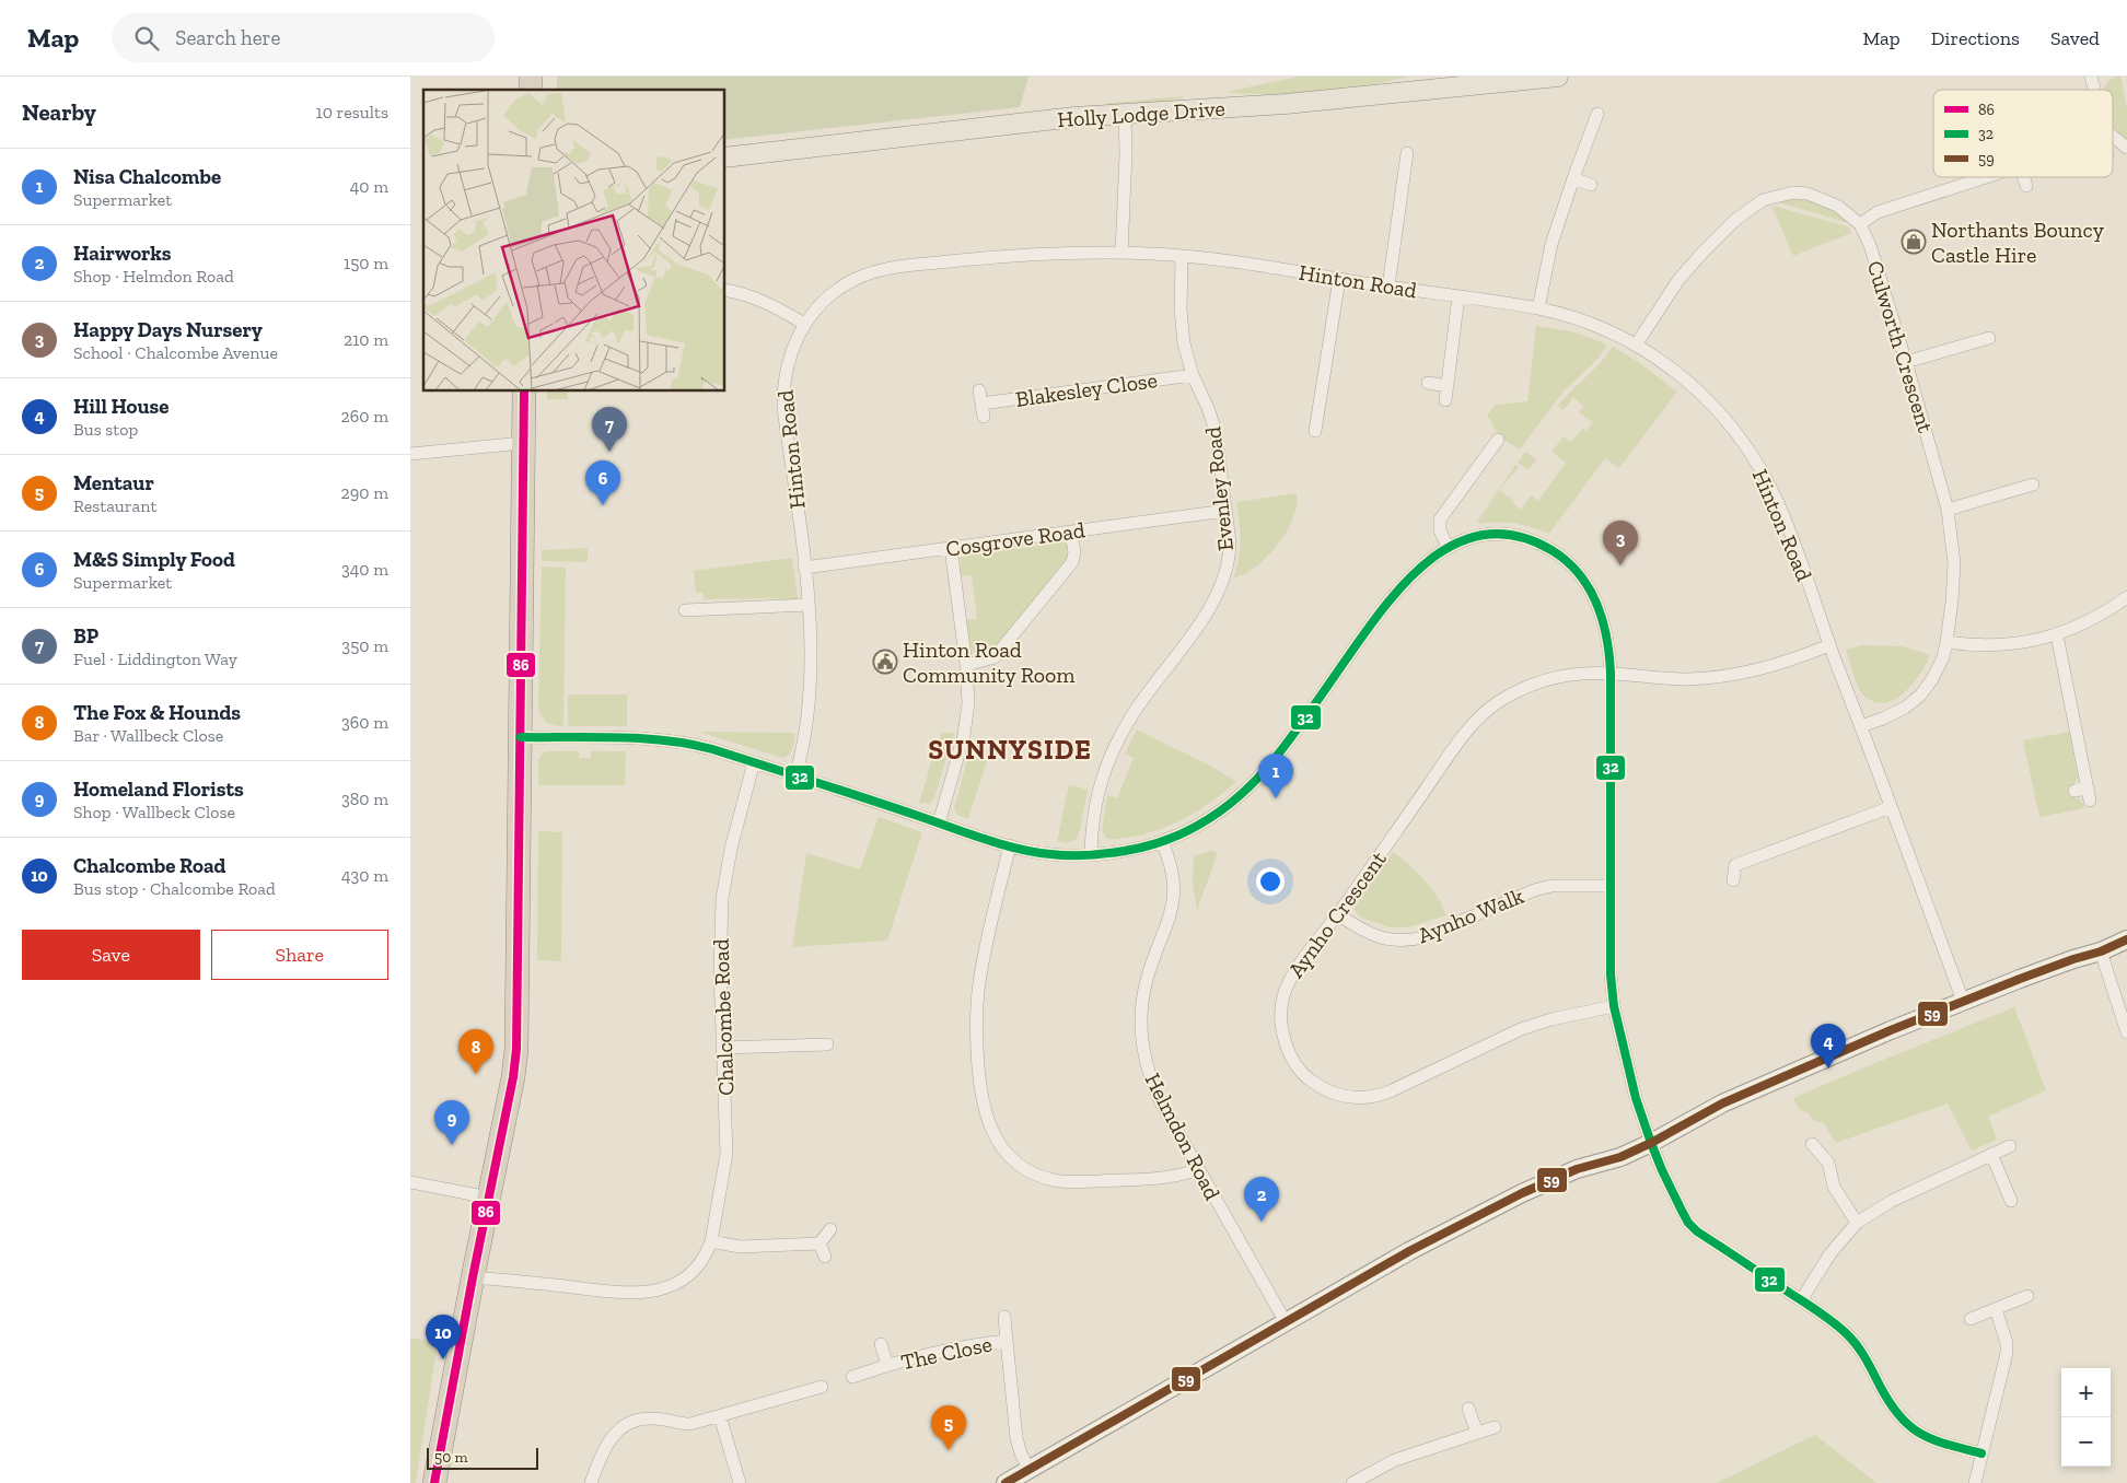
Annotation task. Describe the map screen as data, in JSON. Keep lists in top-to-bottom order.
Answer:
{
  "streets": {
    "main road": ["Holly Lodge Drive"],
    "street": [
      "Hinton Road",
      "Culworth Crescent",
      "Blakesley Close",
      "Evenley Road",
      "Cosgrove Road",
      "Aynho Crescent",
      "Aynho Walk",
      "Chalcombe Road",
      "Helmdon Road",
      "The Close"
    ]
  },
  "crossings": [
    ["Hinton Road", "Culworth Crescent"],
    ["Hinton Road", "Evenley Road"],
    ["Hinton Road", "Cosgrove Road"],
    ["Hinton Road", "Aynho Crescent"],
    ["Blakesley Close", "Evenley Road"],
    ["Evenley Road", "Cosgrove Road"],
    ["Aynho Crescent", "Aynho Walk"]
  ],
  "districts": ["SUNNYSIDE"],
  "places": {
    "shop": ["Northants Bouncy Castle Hire"],
    "public building": ["Hinton Road Community Room"]
  },
  "lines": ["transit line 86", "transit line 32", "transit line 59"],
  "legend": ["86", "32", "59"],
  "scale_bar": "50 m",
  "page": {
    "header": "Map",
    "search": "Search here",
    "nav": ["Map", "Directions", "Saved"],
    "heading": ["Nearby", "10 results"],
    "list": [
      {
        "mark": "1",
        "name": "Nisa Chalcombe",
        "note": "Supermarket",
        "value": "40 m"
      },
      {
        "mark": "2",
        "name": "Hairworks",
        "note": "Shop · Helmdon Road",
        "value": "150 m"
      },
      {
        "mark": "3",
        "name": "Happy Days Nursery",
        "note": "School · Chalcombe Avenue",
        "value": "210 m"
      },
      {
        "mark": "4",
        "name": "Hill House",
        "note": "Bus stop",
        "value": "260 m"
      },
      {
        "mark": "5",
        "name": "Mentaur",
        "note": "Restaurant",
        "value": "290 m"
      },
      {
        "mark": "6",
        "name": "M&S Simply Food",
        "note": "Supermarket",
        "value": "340 m"
      },
      {
        "mark": "7",
        "name": "BP",
        "note": "Fuel · Liddington Way",
        "value": "350 m"
      },
      {
        "mark": "8",
        "name": "The Fox & Hounds",
        "note": "Bar · Wallbeck Close",
        "value": "360 m"
      },
      {
        "mark": "9",
        "name": "Homeland Florists",
        "note": "Shop · Wallbeck Close",
        "value": "380 m"
      },
      {
        "mark": "10",
        "name": "Chalcombe Road",
        "note": "Bus stop · Chalcombe Road",
        "value": "430 m"
      }
    ],
    "pins": [
      "7",
      "6",
      "3",
      "1",
      "4",
      "8",
      "9",
      "2",
      "10",
      "5"
    ],
    "buttons": ["Save", "Share"],
    "map_buttons": ["+", "−"],
    "scale": "50 m"
  }
}
